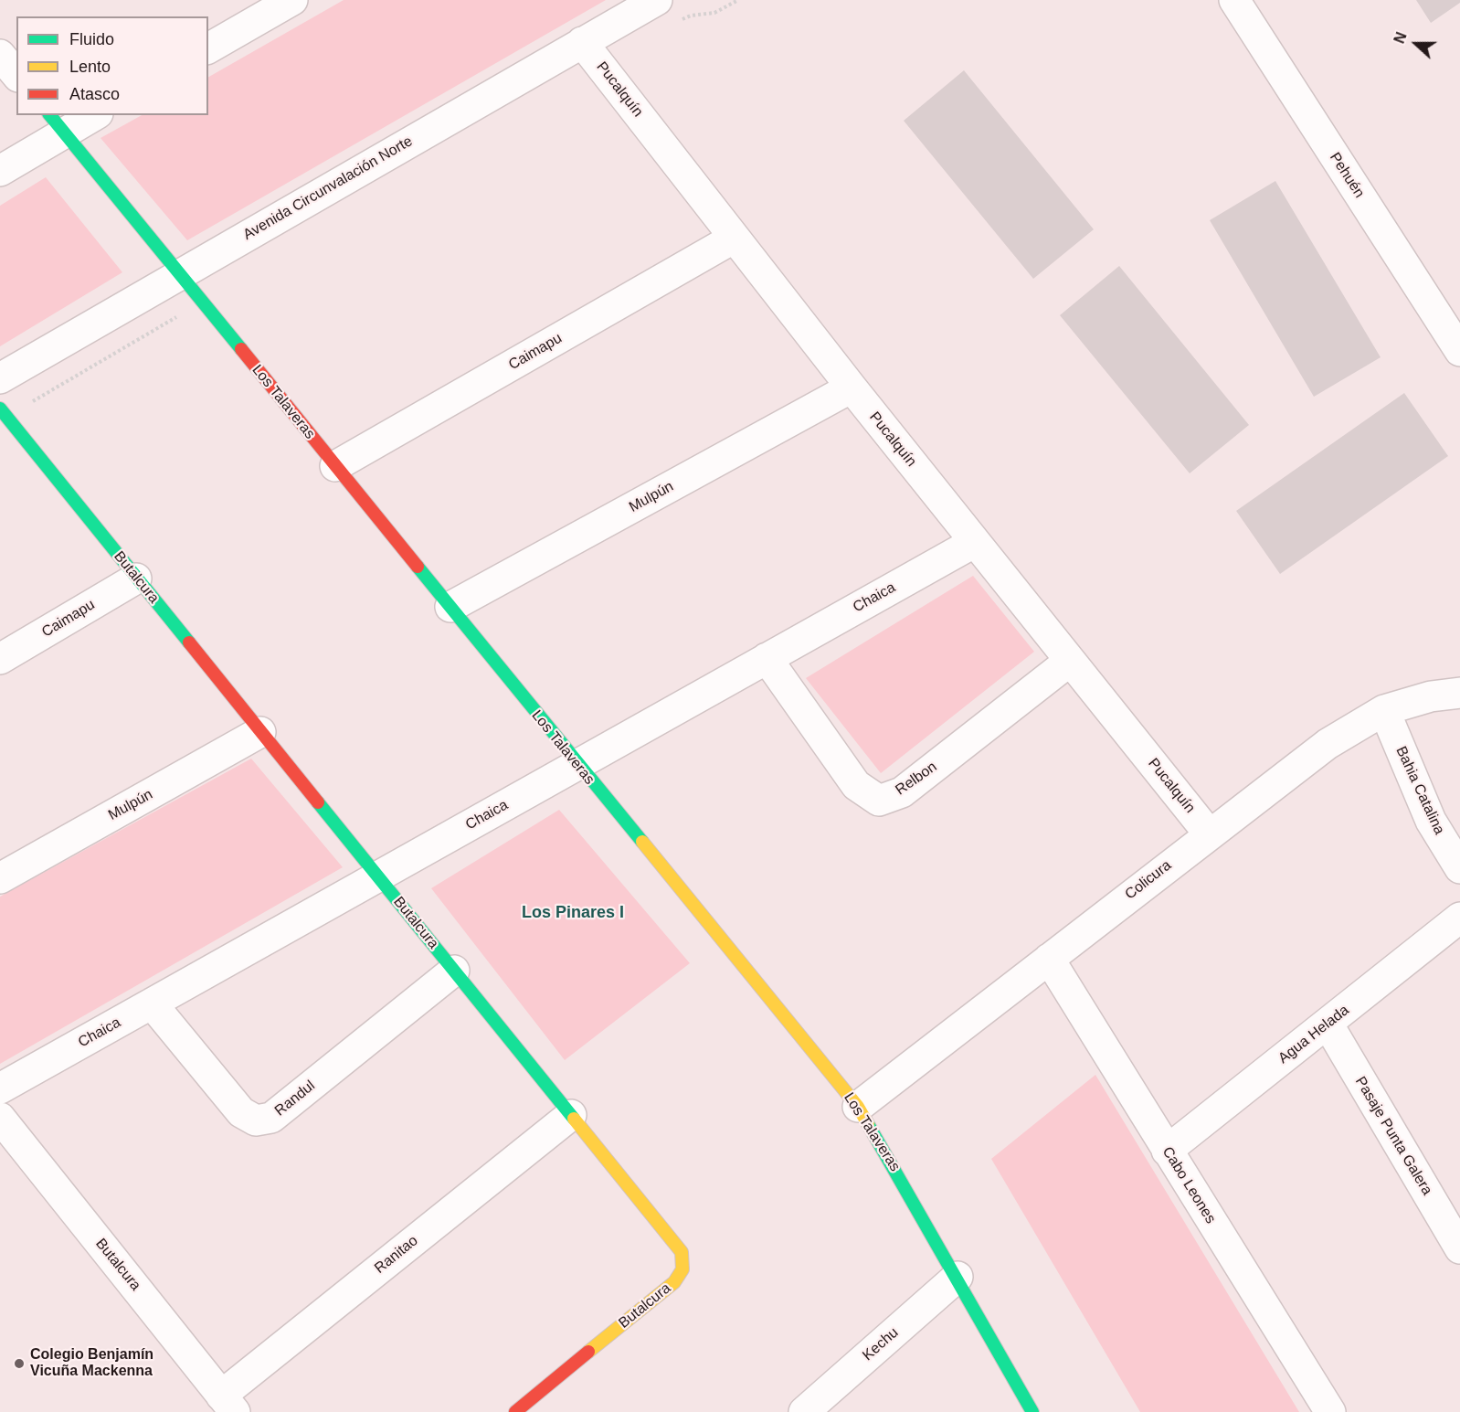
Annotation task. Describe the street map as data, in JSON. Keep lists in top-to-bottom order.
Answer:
{
  "streets": {
    "street": [
      "Pucalquín",
      "Pehuén",
      "Avenida Circunvalación Norte",
      "Caimapu",
      "Los Talaveras",
      "Mulpún",
      "Butalcura",
      "Chaica",
      "Relbon",
      "Bahia Catalina",
      "Colicura",
      "Agua Helada",
      "Randul",
      "Pasaje Punta Galera",
      "Cabo Leones",
      "Ranitao",
      "Kechu"
    ]
  },
  "crossings": [
    ["Pucalquín", "Avenida Circunvalación Norte"],
    ["Pucalquín", "Caimapu"],
    ["Pucalquín", "Mulpún"],
    ["Pucalquín", "Chaica"],
    ["Pucalquín", "Relbon"],
    ["Pucalquín", "Colicura"],
    ["Avenida Circunvalación Norte", "Los Talaveras"],
    ["Caimapu", "Los Talaveras"],
    ["Caimapu", "Butalcura"],
    ["Los Talaveras", "Mulpún"],
    ["Los Talaveras", "Chaica"],
    ["Los Talaveras", "Colicura"],
    ["Los Talaveras", "Kechu"],
    ["Mulpún", "Butalcura"],
    ["Butalcura", "Chaica"],
    ["Butalcura", "Randul"],
    ["Butalcura", "Ranitao"],
    ["Chaica", "Relbon"],
    ["Chaica", "Randul"],
    ["Bahia Catalina", "Colicura"],
    ["Colicura", "Cabo Leones"],
    ["Agua Helada", "Pasaje Punta Galera"],
    ["Agua Helada", "Cabo Leones"]
  ],
  "districts": ["Los Pinares I"],
  "places": ["Colegio Benjamín Vicuña Mackenna"],
  "legend": ["Fluido", "Lento", "Atasco"],
  "north": "left"
}
